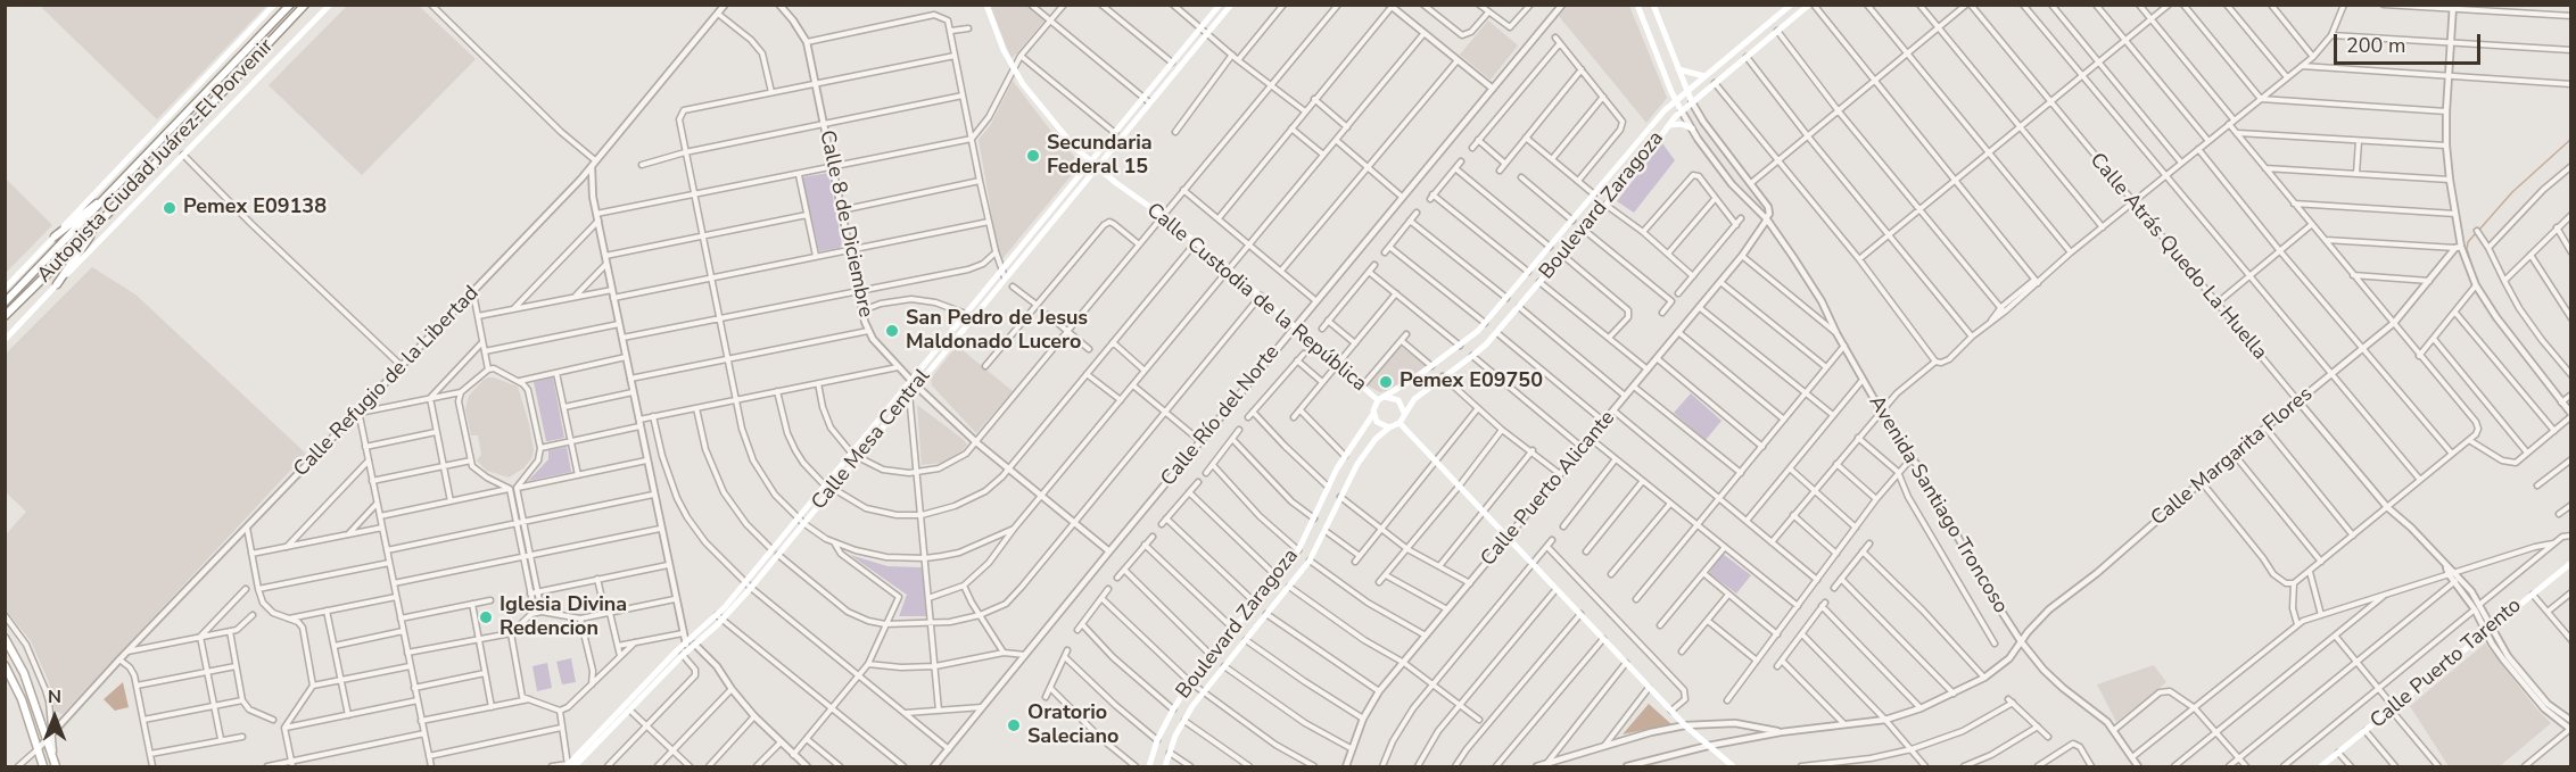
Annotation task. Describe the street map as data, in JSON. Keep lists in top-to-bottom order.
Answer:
{
  "streets": {
    "main road": [
      "Autopista Ciudad Juárez-El Porvenir",
      "Boulevard Zaragoza",
      "Calle Custodia de la República",
      "Calle Mesa Central",
      "Avenida Santiago Troncoso",
      "Calle Puerto Tarento"
    ],
    "street": [
      "Calle 8 de Diciembre",
      "Calle Atrás Quedo La Huella",
      "Calle Refugio de la Libertad",
      "Calle Río del Norte",
      "Calle Margarita Flores",
      "Calle Puerto Alicante"
    ]
  },
  "crossings": [
    ["Boulevard Zaragoza", "Calle Custodia de la República"],
    ["Boulevard Zaragoza", "Avenida Santiago Troncoso"],
    ["Calle 8 de Diciembre", "Calle Río del Norte"],
    ["Calle 8 de Diciembre", "Calle Mesa Central"],
    ["Calle Atrás Quedo La Huella", "Calle Margarita Flores"],
    ["Calle Custodia de la República", "Calle Río del Norte"],
    ["Calle Custodia de la República", "Calle Mesa Central"],
    ["Calle Margarita Flores", "Avenida Santiago Troncoso"],
    ["Calle Puerto Alicante", "Avenida Santiago Troncoso"]
  ],
  "places": [
    "Secundaria Federal 15",
    "Pemex E09138",
    "San Pedro de Jesus Maldonado Lucero",
    "Pemex E09750",
    "Iglesia Divina Redencion",
    "Oratorio Saleciano"
  ],
  "scale_bar": "200 m",
  "north": "top"
}
